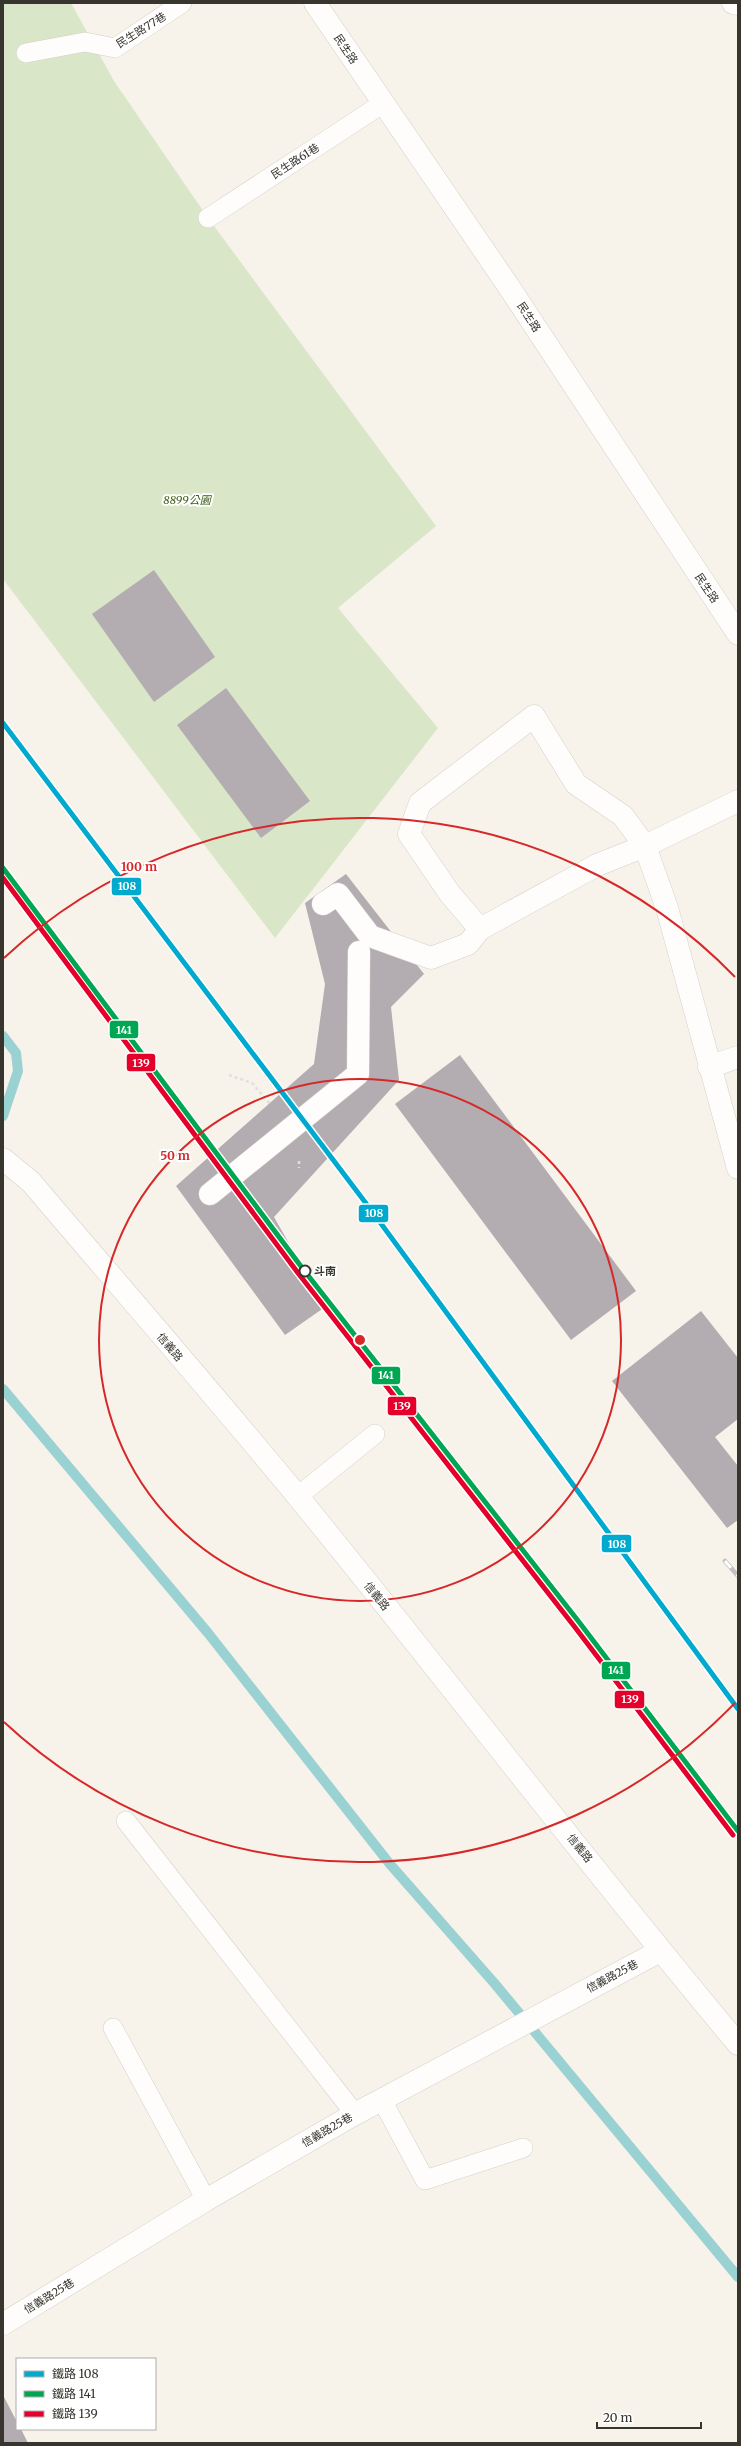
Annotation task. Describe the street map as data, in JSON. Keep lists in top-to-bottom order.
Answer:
{
  "streets": {
    "street": ["民生路", "信義路", "信義路25巷"],
    "lane": ["民生路77巷", "民生路61巷"]
  },
  "crossings": [
    ["民生路", "民生路61巷"],
    ["信義路", "信義路25巷"]
  ],
  "parks": ["8899公園"],
  "places": ["斗南"],
  "lines": ["rail line 108", "rail line 141", "rail line 139"],
  "legend": ["鐵路 108", "鐵路 141", "鐵路 139"],
  "scale_bar": "20 m",
  "rings": ["100 m", "50 m"]
}
